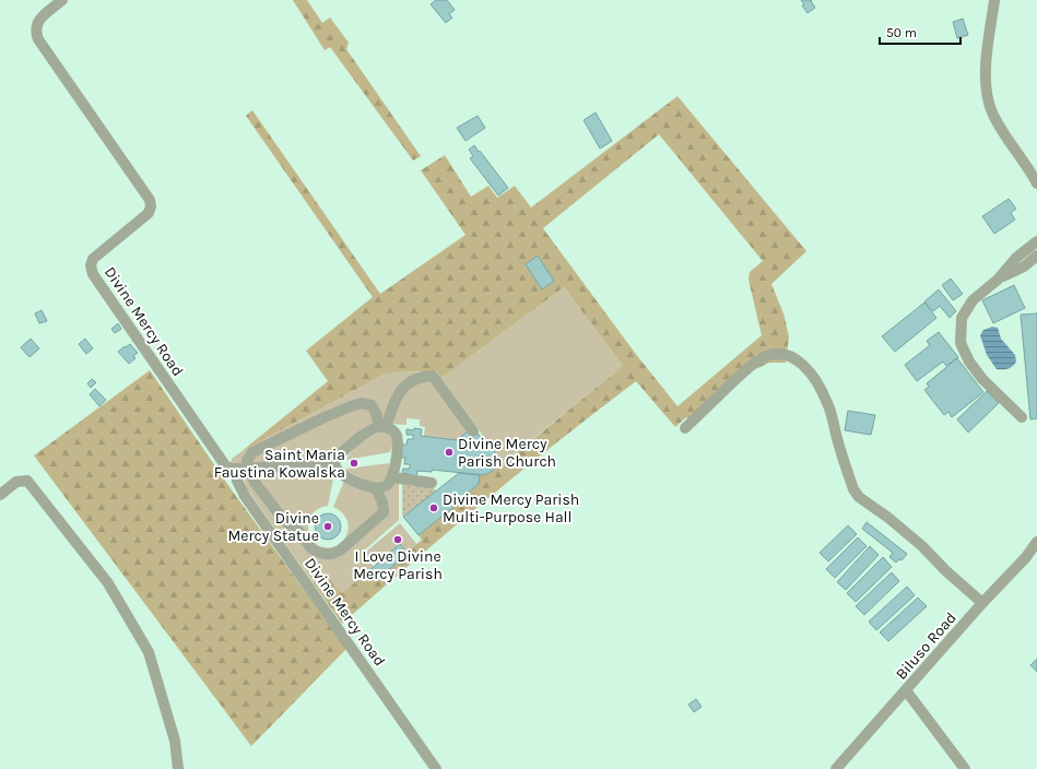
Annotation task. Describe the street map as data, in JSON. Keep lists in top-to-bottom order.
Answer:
{
  "streets": {
    "street": ["Divine Mercy Road", "Biluso Road"]
  },
  "places": [
    "Divine Mercy Parish Church",
    "Saint Maria Faustina Kowalska",
    "Divine Mercy Parish Multi-Purpose Hall",
    "Divine Mercy Statue",
    "I Love Divine Mercy Parish"
  ],
  "scale_bar": "50 m"
}
